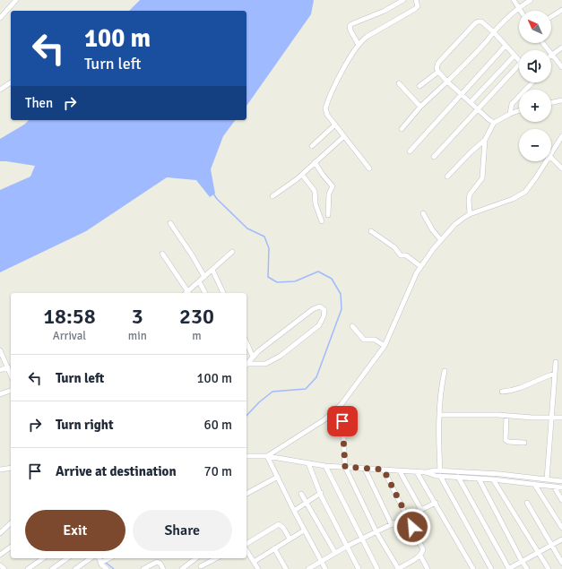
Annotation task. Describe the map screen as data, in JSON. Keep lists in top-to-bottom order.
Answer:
{
  "north": "top left",
  "page": {
    "map_buttons": ["+", "−"],
    "turn": ["100 m", "Turn left"],
    "then": "Then",
    "eta": [
      "18:58",
      "Arrival",
      "3",
      "min",
      "230",
      "m"
    ],
    "list": [
      {
        "name": "Turn left",
        "value": "100 m"
      },
      {
        "name": "Turn right",
        "value": "60 m"
      },
      {
        "name": "Arrive at destination",
        "value": "70 m"
      }
    ],
    "buttons": ["Exit", "Share"]
  }
}
